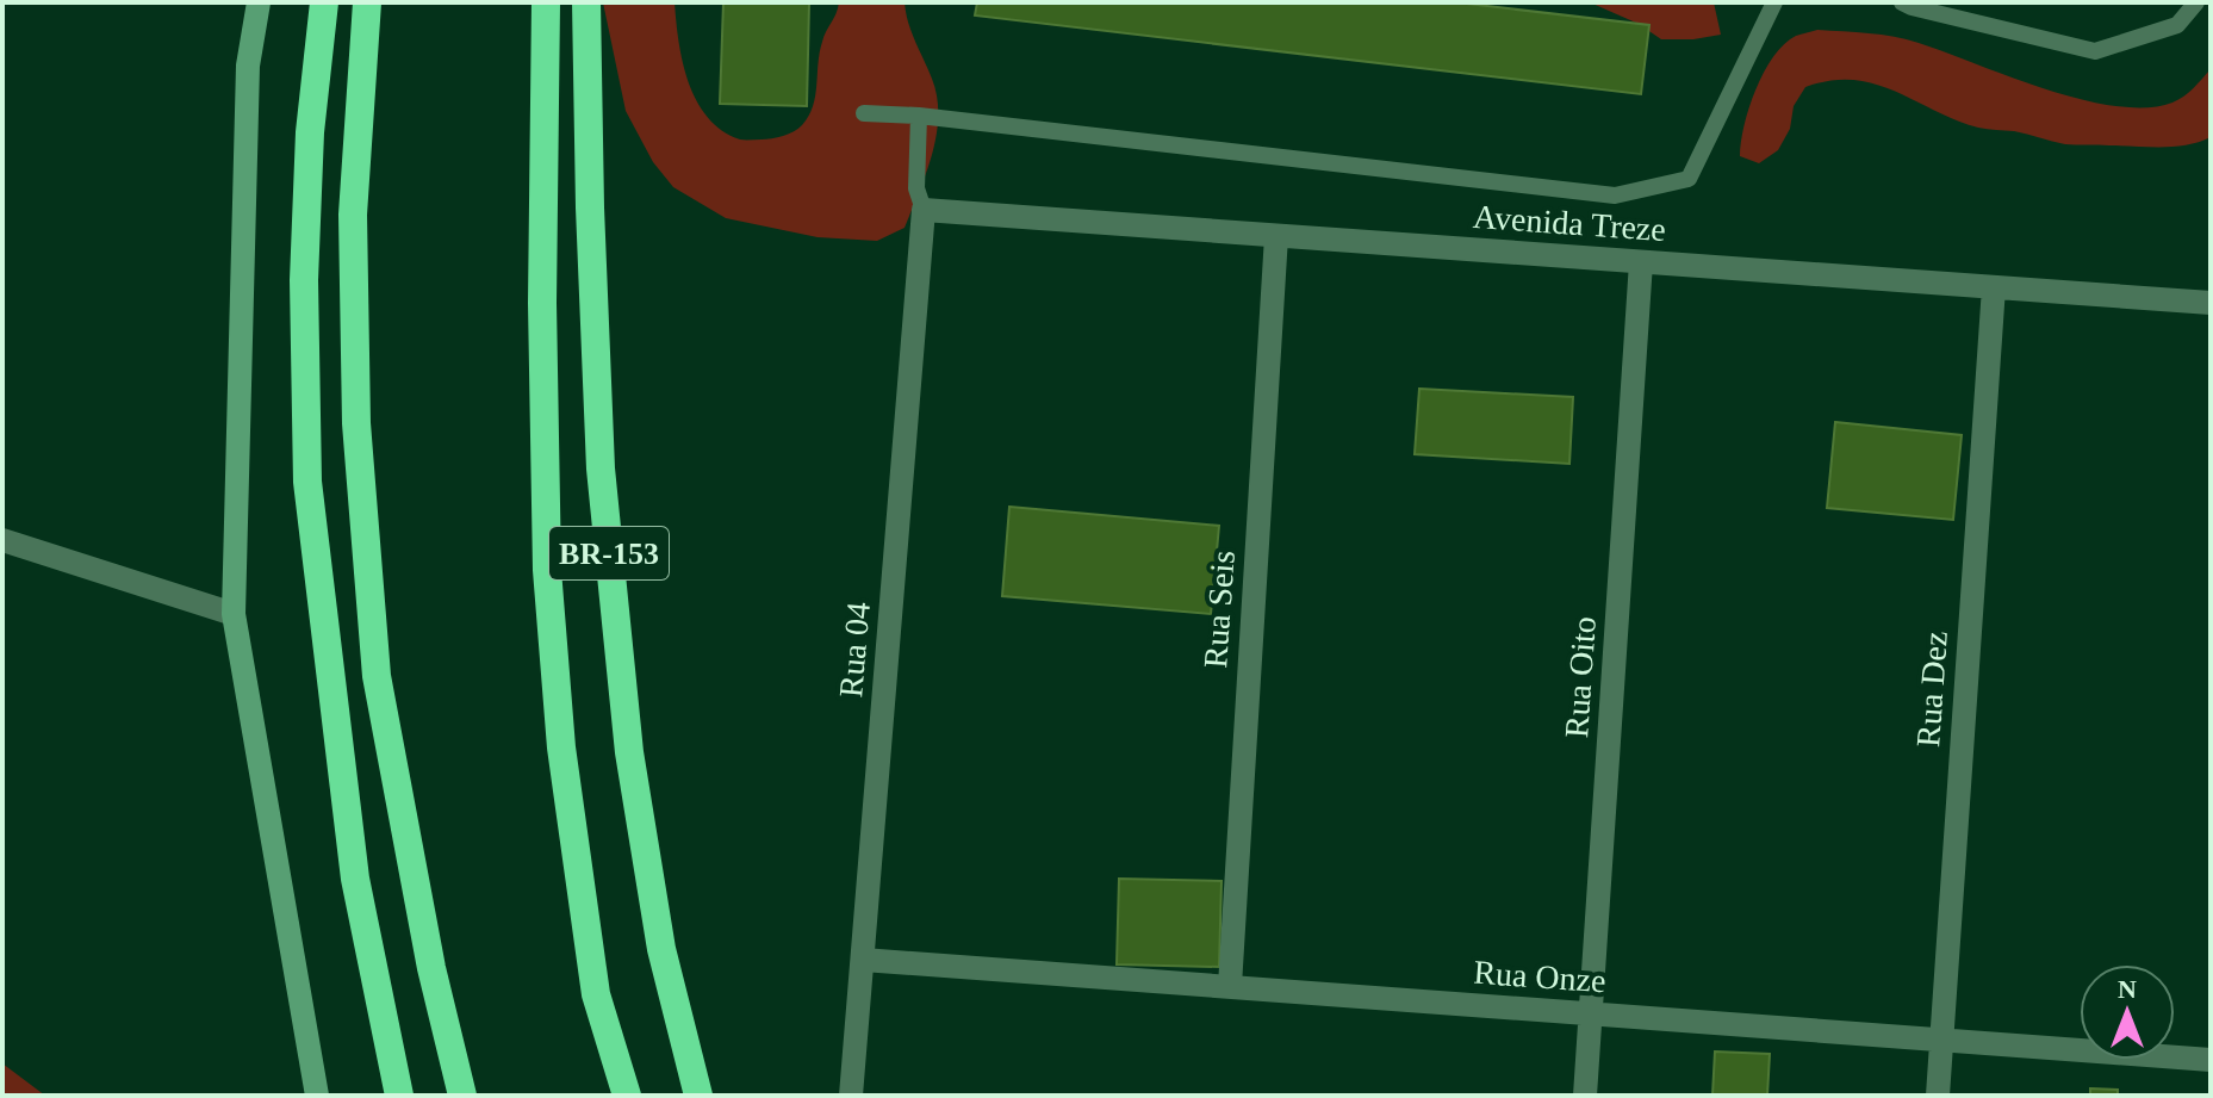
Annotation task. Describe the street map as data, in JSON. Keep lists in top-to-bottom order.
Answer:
{
  "streets": {
    "highway": ["BR-153"],
    "street": [
      "Avenida Treze",
      "Rua Seis",
      "Rua 04",
      "Rua Oito",
      "Rua Dez",
      "Rua Onze"
    ]
  },
  "crossings": [
    ["Avenida Treze", "Rua Seis"],
    ["Avenida Treze", "Rua 04"],
    ["Avenida Treze", "Rua Oito"],
    ["Avenida Treze", "Rua Dez"],
    ["Rua Seis", "Rua Onze"],
    ["Rua 04", "Rua Onze"],
    ["Rua Oito", "Rua Onze"],
    ["Rua Dez", "Rua Onze"]
  ],
  "north": "top"
}
